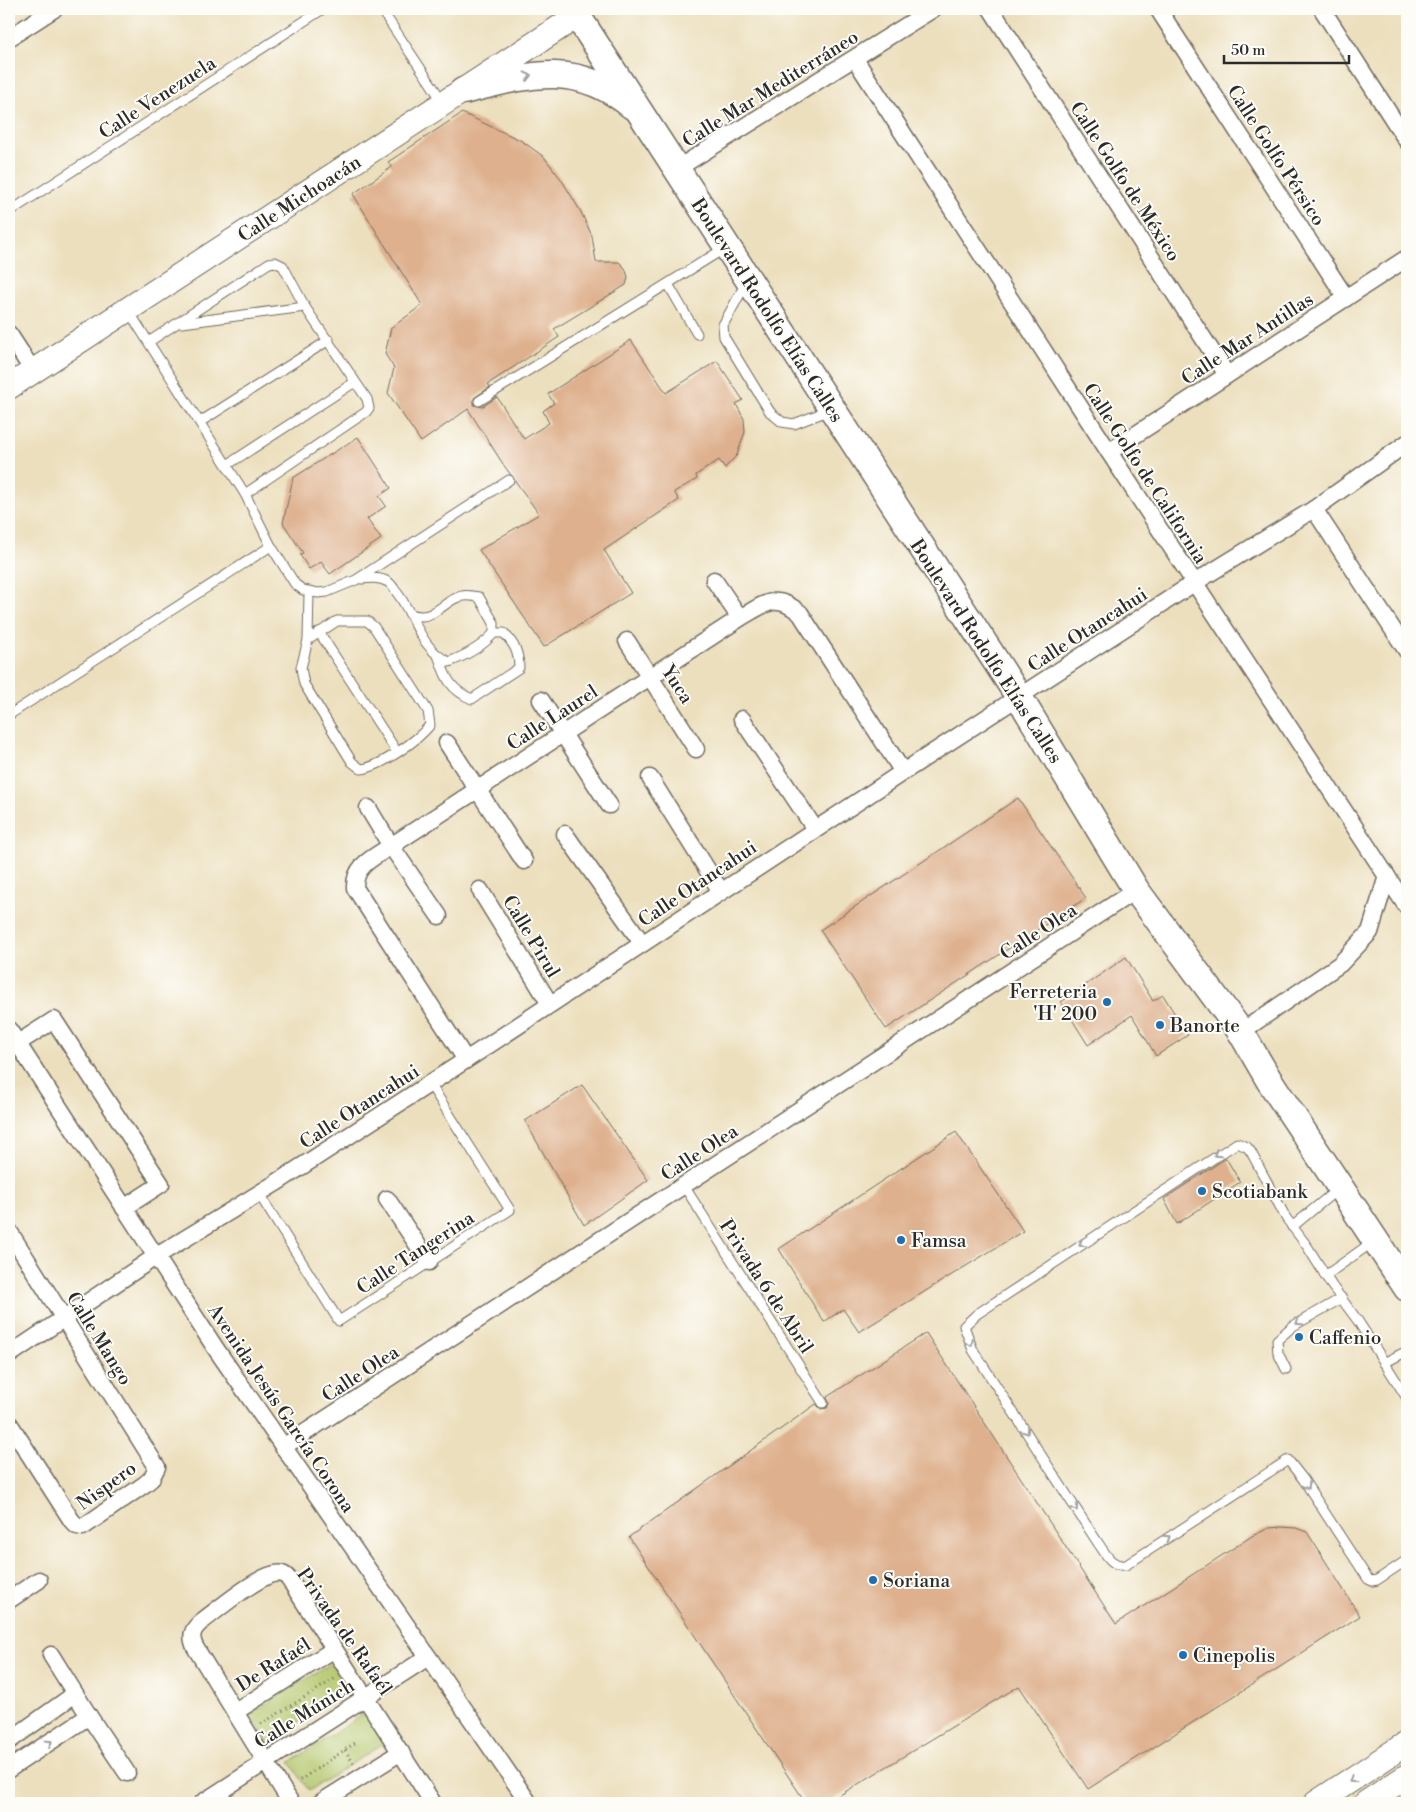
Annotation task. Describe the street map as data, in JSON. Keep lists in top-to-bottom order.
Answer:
{
  "streets": {
    "main road": ["Calle Michoacán", "Boulevard Rodolfo Elías Calles"],
    "street": [
      "Calle Mar Mediterráneo",
      "Calle Golfo Pérsico",
      "Calle Golfo de México",
      "Calle Mar Antillas",
      "Calle Golfo de California",
      "Calle Otancahui",
      "Yuca",
      "Calle Laurel",
      "Calle Olea",
      "Calle Pirul",
      "Calle Mango",
      "Avenida Jesús García Corona",
      "Nispero",
      "Privada de Rafaél",
      "De Rafaél",
      "Calle Múnich"
    ],
    "lane": ["Calle Venezuela", "Calle Tangerina", "Privada 6 de Abril"]
  },
  "crossings": [
    ["Calle Mar Mediterráneo", "Boulevard Rodolfo Elías Calles"],
    ["Calle Mar Mediterráneo", "Calle Golfo de California"],
    ["Calle Golfo Pérsico", "Calle Mar Antillas"],
    ["Calle Golfo de México", "Calle Mar Antillas"],
    ["Calle Michoacán", "Boulevard Rodolfo Elías Calles"],
    ["Boulevard Rodolfo Elías Calles", "Calle Otancahui"],
    ["Boulevard Rodolfo Elías Calles", "Calle Olea"],
    ["Calle Mar Antillas", "Calle Golfo de California"],
    ["Calle Golfo de California", "Calle Otancahui"],
    ["Calle Otancahui", "Calle Laurel"],
    ["Calle Otancahui", "Calle Pirul"],
    ["Calle Otancahui", "Calle Tangerina"],
    ["Calle Otancahui", "Calle Mango"],
    ["Calle Otancahui", "Avenida Jesús García Corona"],
    ["Yuca", "Calle Laurel"],
    ["Calle Olea", "Privada 6 de Abril"],
    ["Calle Olea", "Avenida Jesús García Corona"],
    ["Calle Mango", "Nispero"],
    ["Avenida Jesús García Corona", "Calle Múnich"],
    ["Privada de Rafaél", "De Rafaél"],
    ["Privada de Rafaél", "Calle Múnich"],
    ["De Rafaél", "Calle Múnich"]
  ],
  "places": [
    "Ferreteria 'H' 200",
    "Banorte",
    "Scotiabank",
    "Famsa",
    "Caffenio",
    "Soriana",
    "Cinepolis"
  ],
  "scale_bar": "50 m"
}
